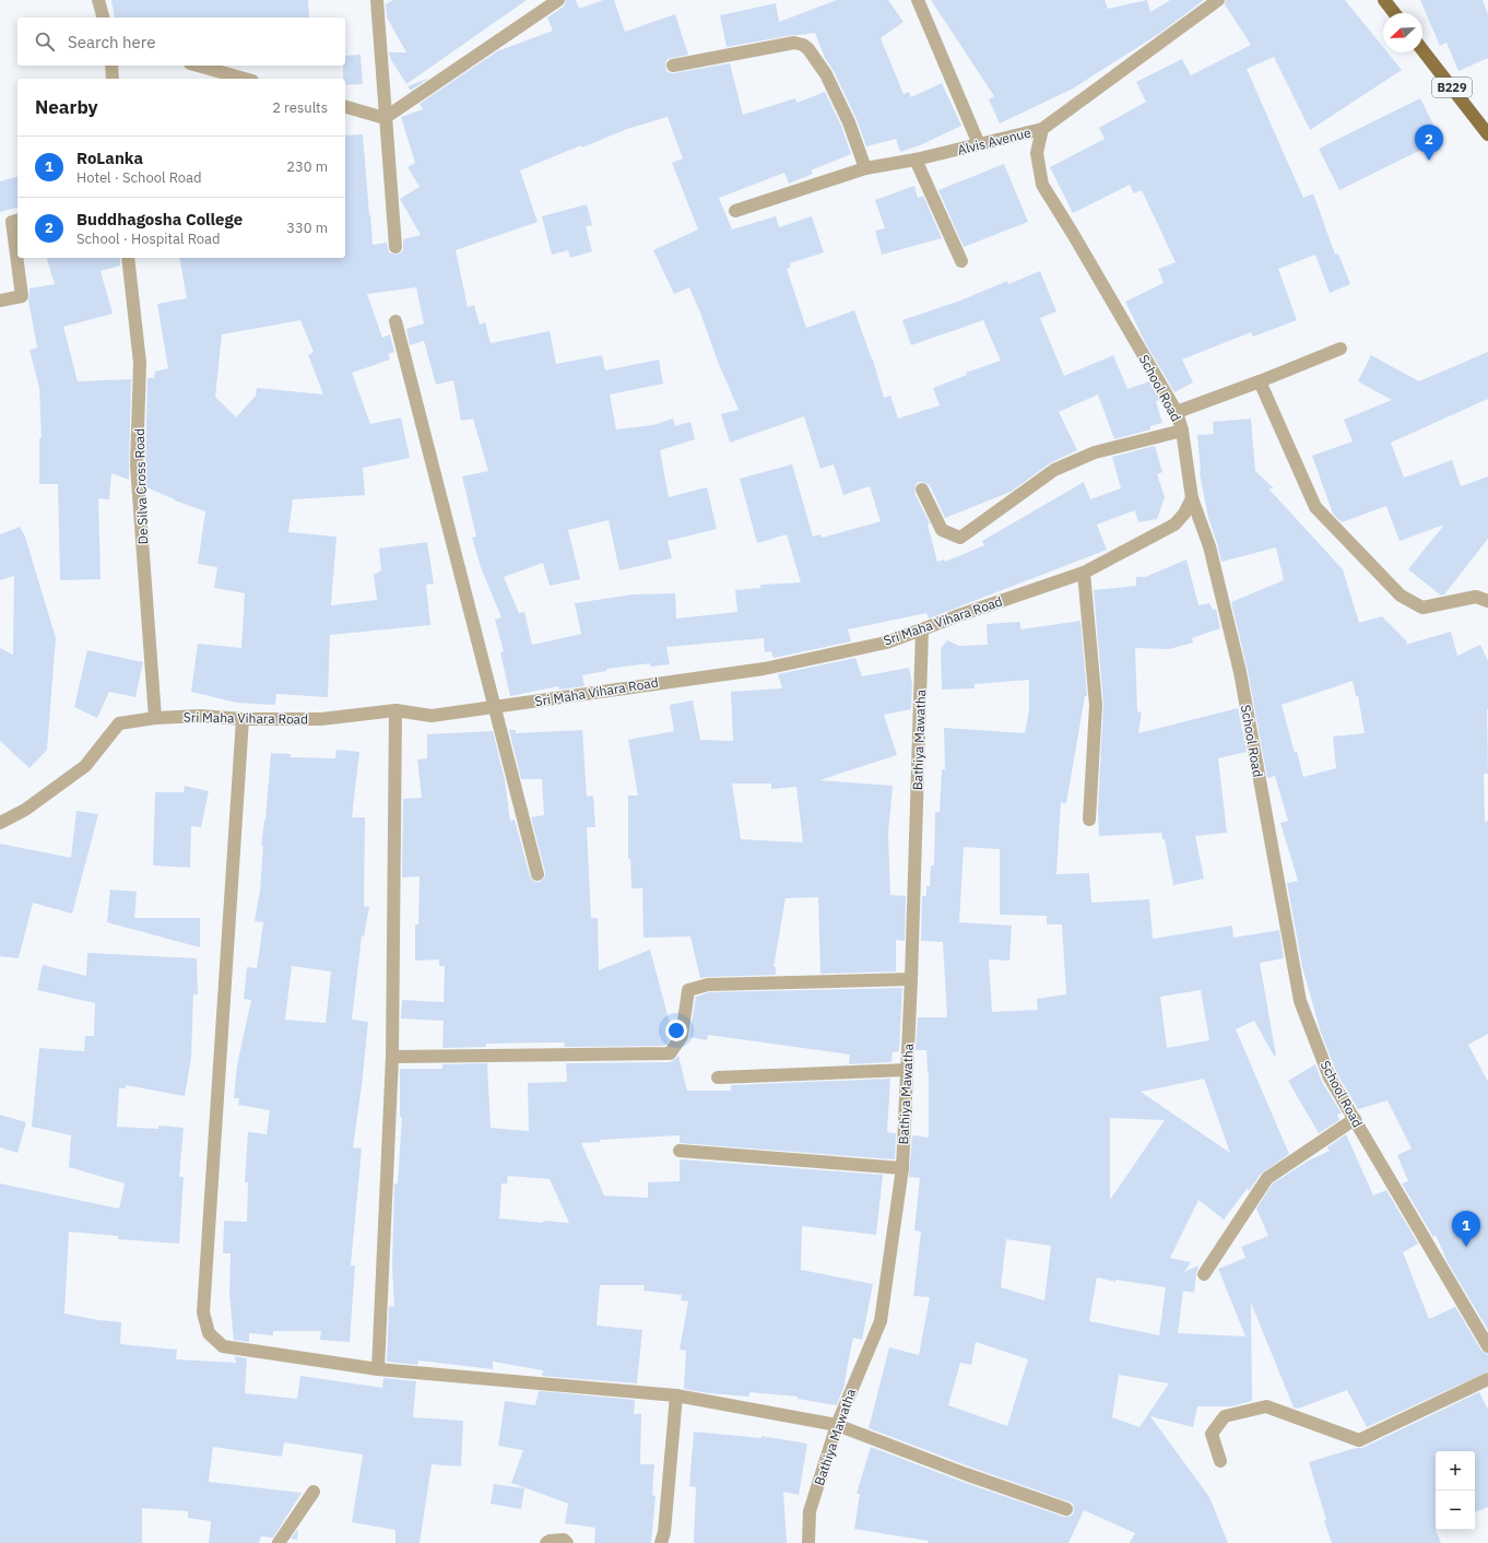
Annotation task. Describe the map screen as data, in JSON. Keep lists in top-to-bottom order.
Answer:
{
  "streets": {
    "main road": ["B229"],
    "street": [
      "Alvis Avenue",
      "School Road",
      "De Silva Cross Road",
      "Sri Maha Vihara Road",
      "Bathiya Mawatha"
    ]
  },
  "crossings": [
    ["Alvis Avenue", "School Road"],
    ["School Road", "Sri Maha Vihara Road"],
    ["De Silva Cross Road", "Sri Maha Vihara Road"],
    ["Sri Maha Vihara Road", "Bathiya Mawatha"]
  ],
  "north": "bottom left",
  "page": {
    "search": "Search here",
    "heading": ["Nearby", "2 results"],
    "pins": ["2", "1"],
    "list": [
      {
        "mark": "1",
        "name": "RoLanka",
        "note": "Hotel · School Road",
        "value": "230 m"
      },
      {
        "mark": "2",
        "name": "Buddhagosha College",
        "note": "School · Hospital Road",
        "value": "330 m"
      }
    ],
    "map_buttons": ["+", "−"]
  }
}
